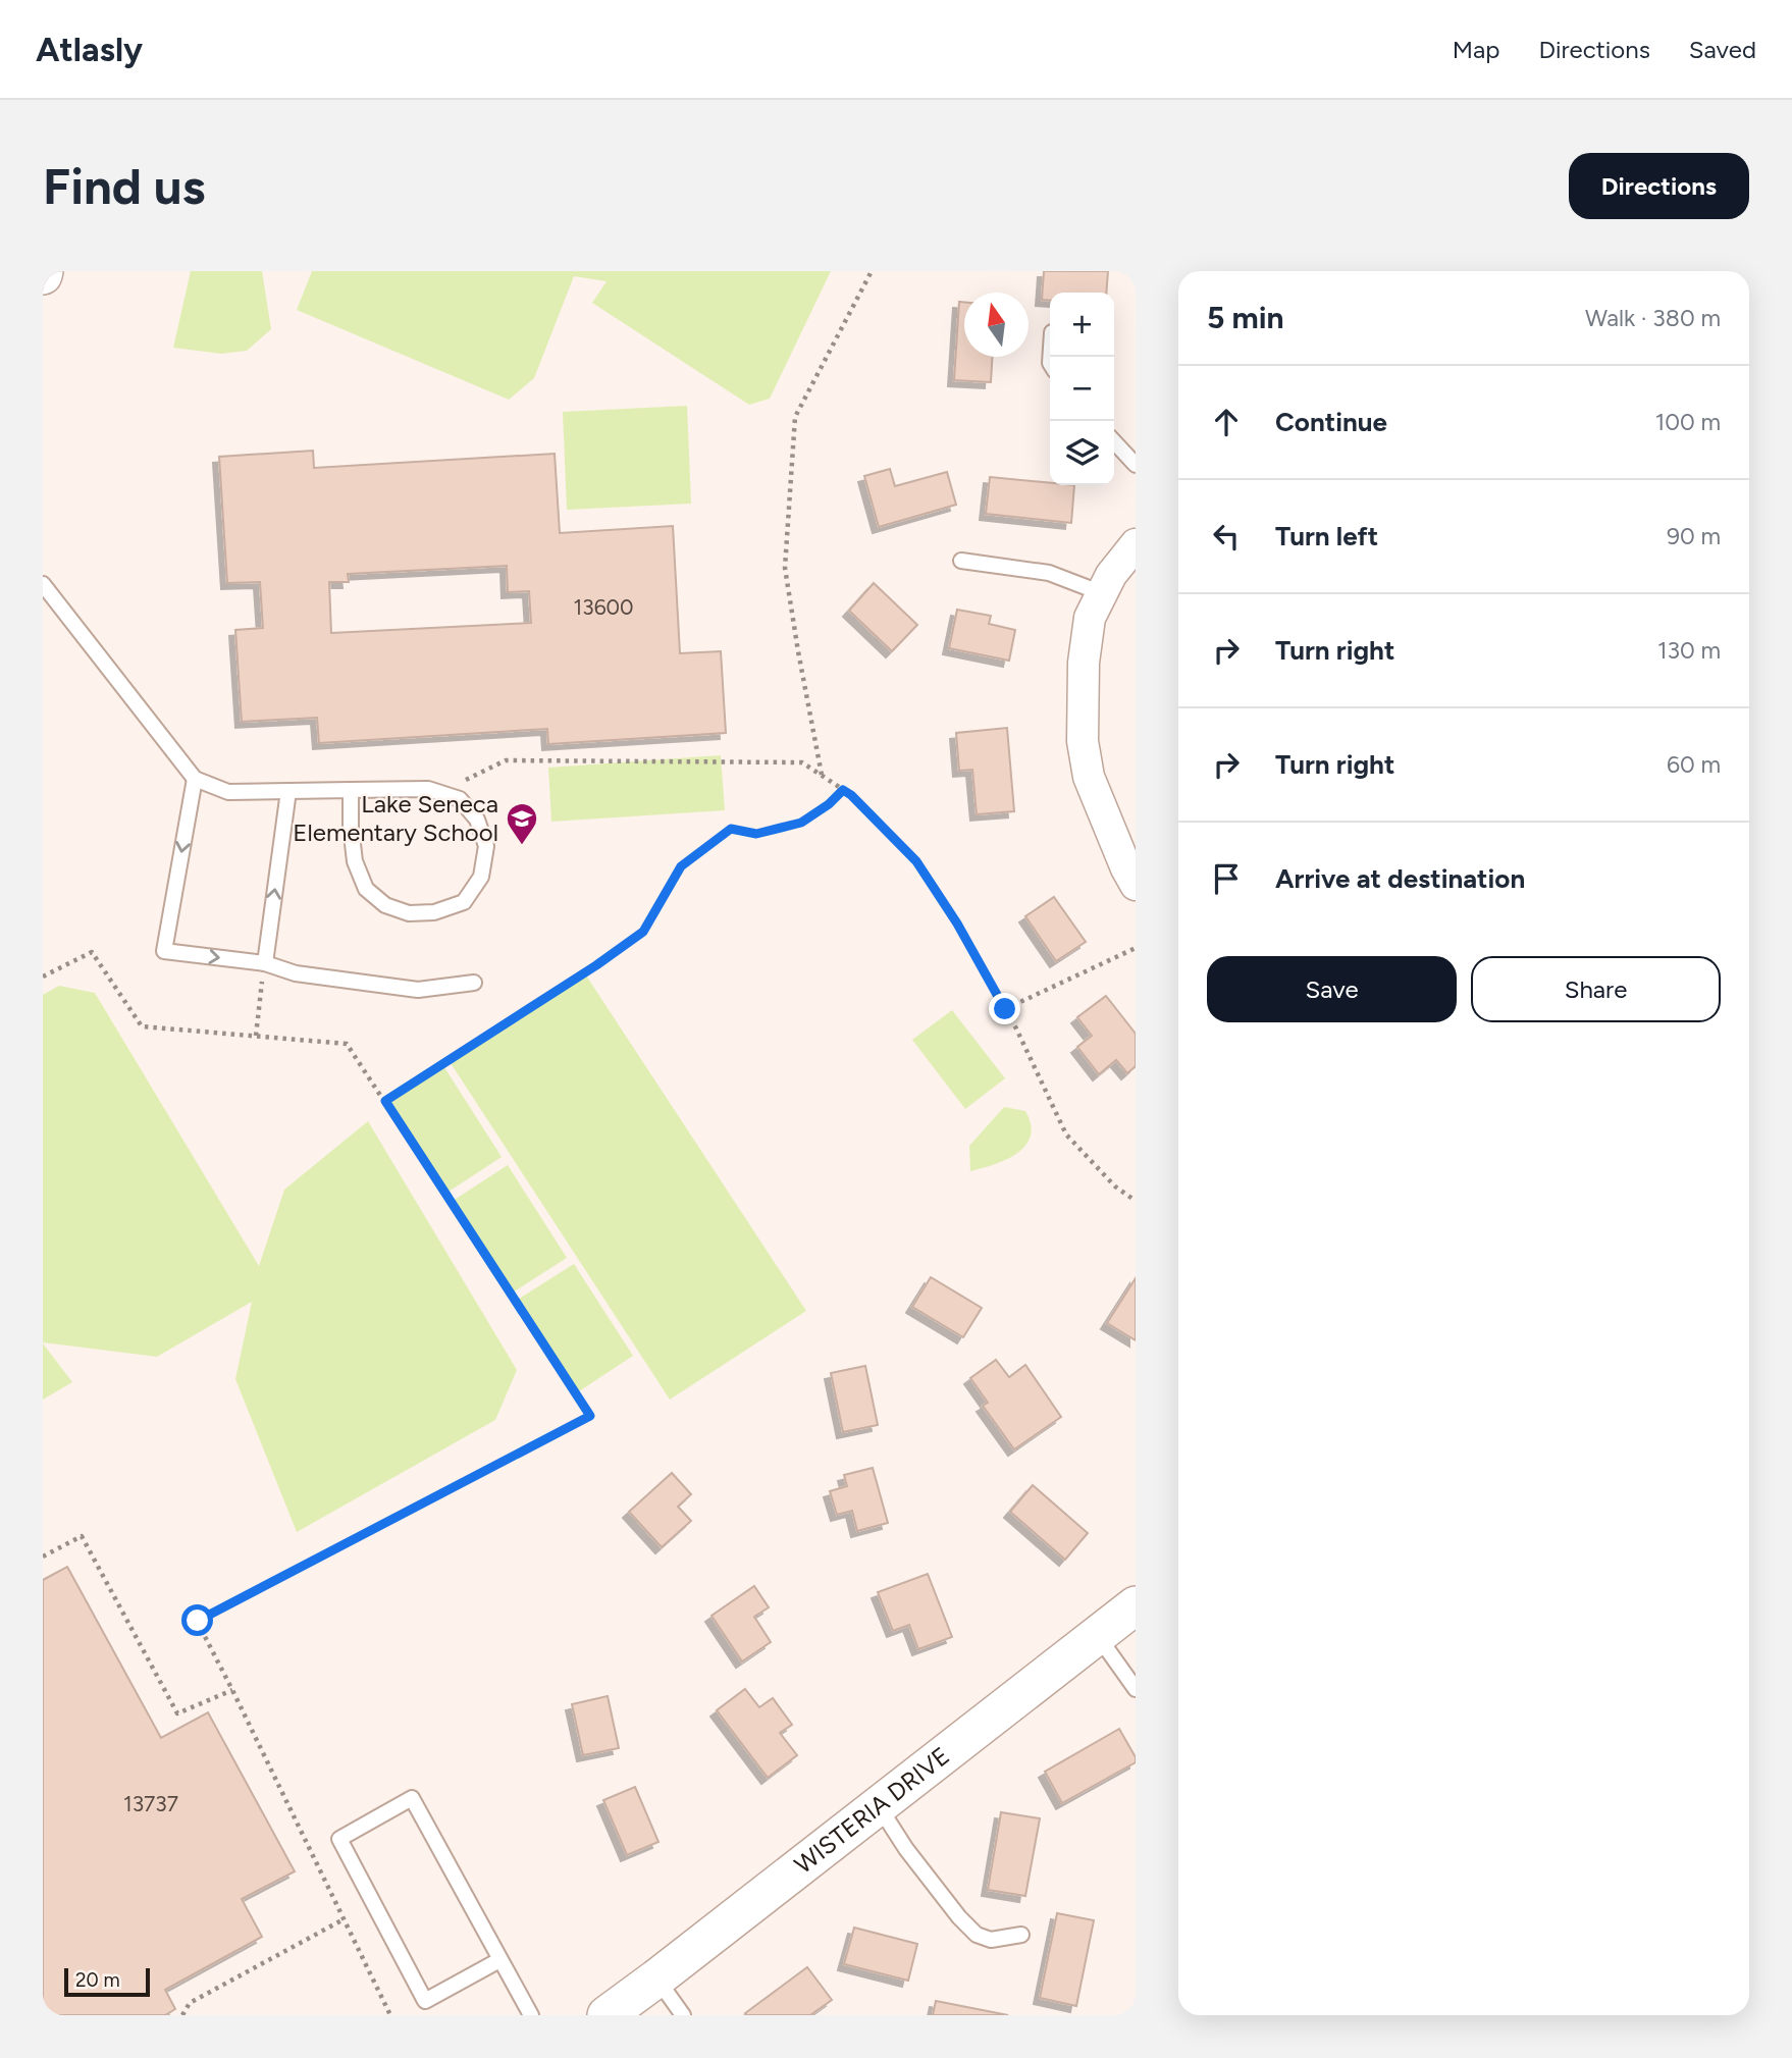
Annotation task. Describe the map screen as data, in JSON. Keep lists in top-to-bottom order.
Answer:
{
  "streets": {
    "street": ["WISTERIA DRIVE"]
  },
  "places": {
    "school or university": ["Lake Seneca Elementary School"]
  },
  "house_numbers": ["13600", "13737"],
  "scale_bar": "20 m",
  "north": "top",
  "page": {
    "header": "Atlasly",
    "nav": ["Map", "Directions", "Saved"],
    "buttons": [
      "Directions",
      ["Save", "Share"]
    ],
    "title": "Find us",
    "heading": ["5 min", "Walk · 380 m"],
    "map_buttons": ["+", "−"],
    "list": [
      ["Continue", "100 m"],
      ["Turn left", "90 m"],
      ["Turn right", "130 m"],
      ["Turn right", "60 m"],
      "Arrive at destination"
    ],
    "scale": "20 m"
  }
}
